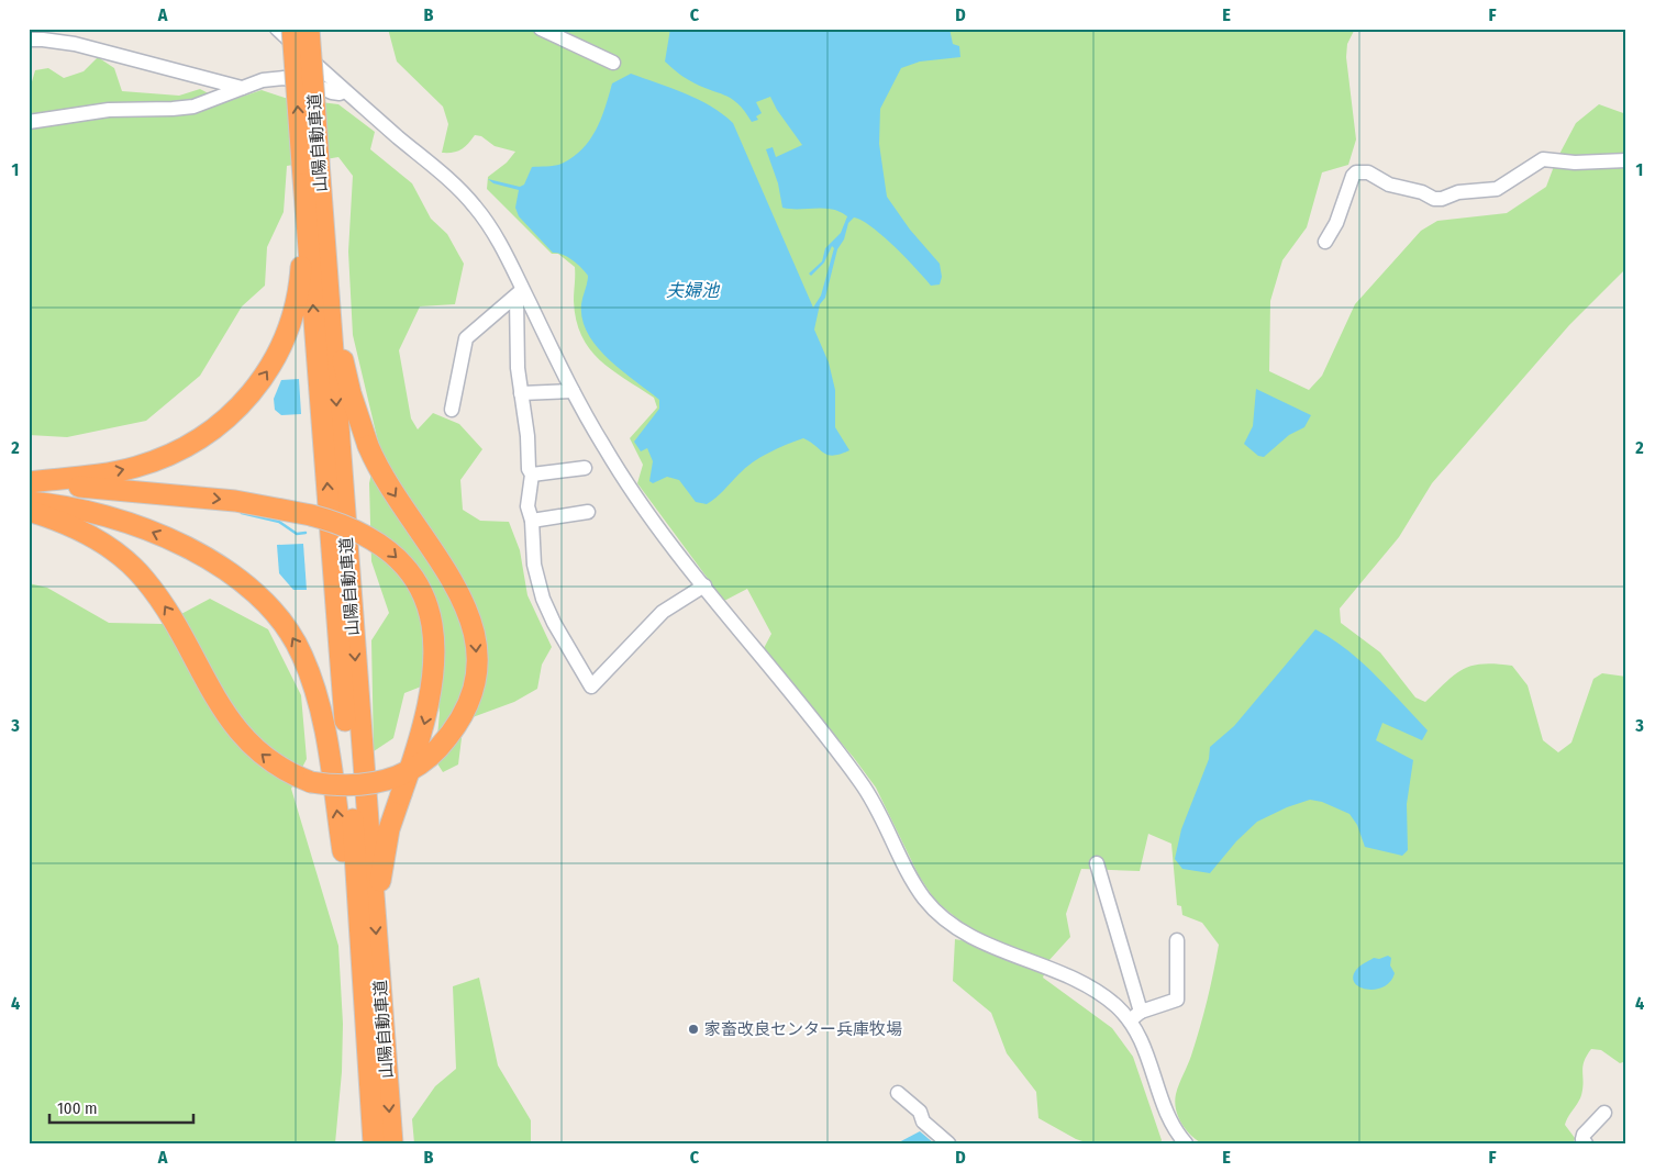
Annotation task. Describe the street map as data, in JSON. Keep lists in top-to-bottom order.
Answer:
{
  "streets": {
    "highway": ["山陽自動車道"]
  },
  "water": ["夫婦池"],
  "places": ["家畜改良センター兵庫牧場"],
  "scale_bar": "100 m",
  "grid": {
    "columns": [
      "A",
      "B",
      "C",
      "D",
      "E",
      "F"
    ],
    "rows": [
      "1",
      "2",
      "3",
      "4"
    ]
  }
}
